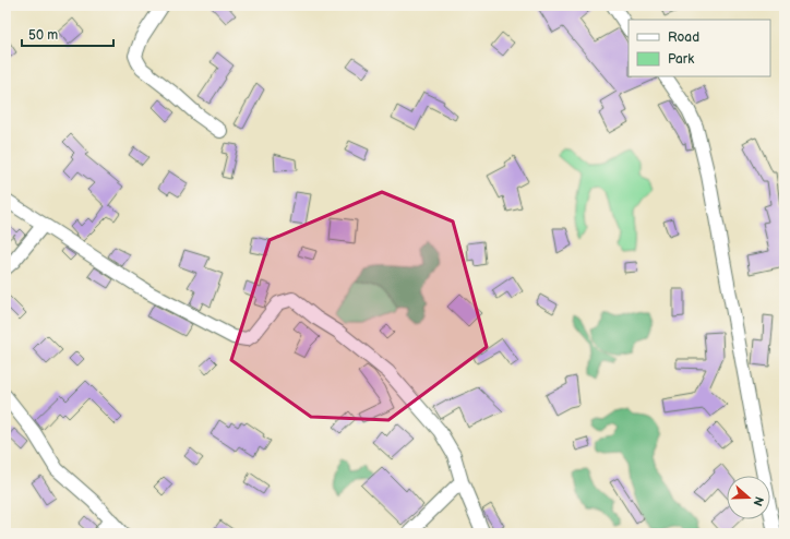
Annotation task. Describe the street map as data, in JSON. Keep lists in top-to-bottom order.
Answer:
{
  "legend": ["Road", "Park"],
  "scale_bar": "50 m",
  "north": "right"
}
